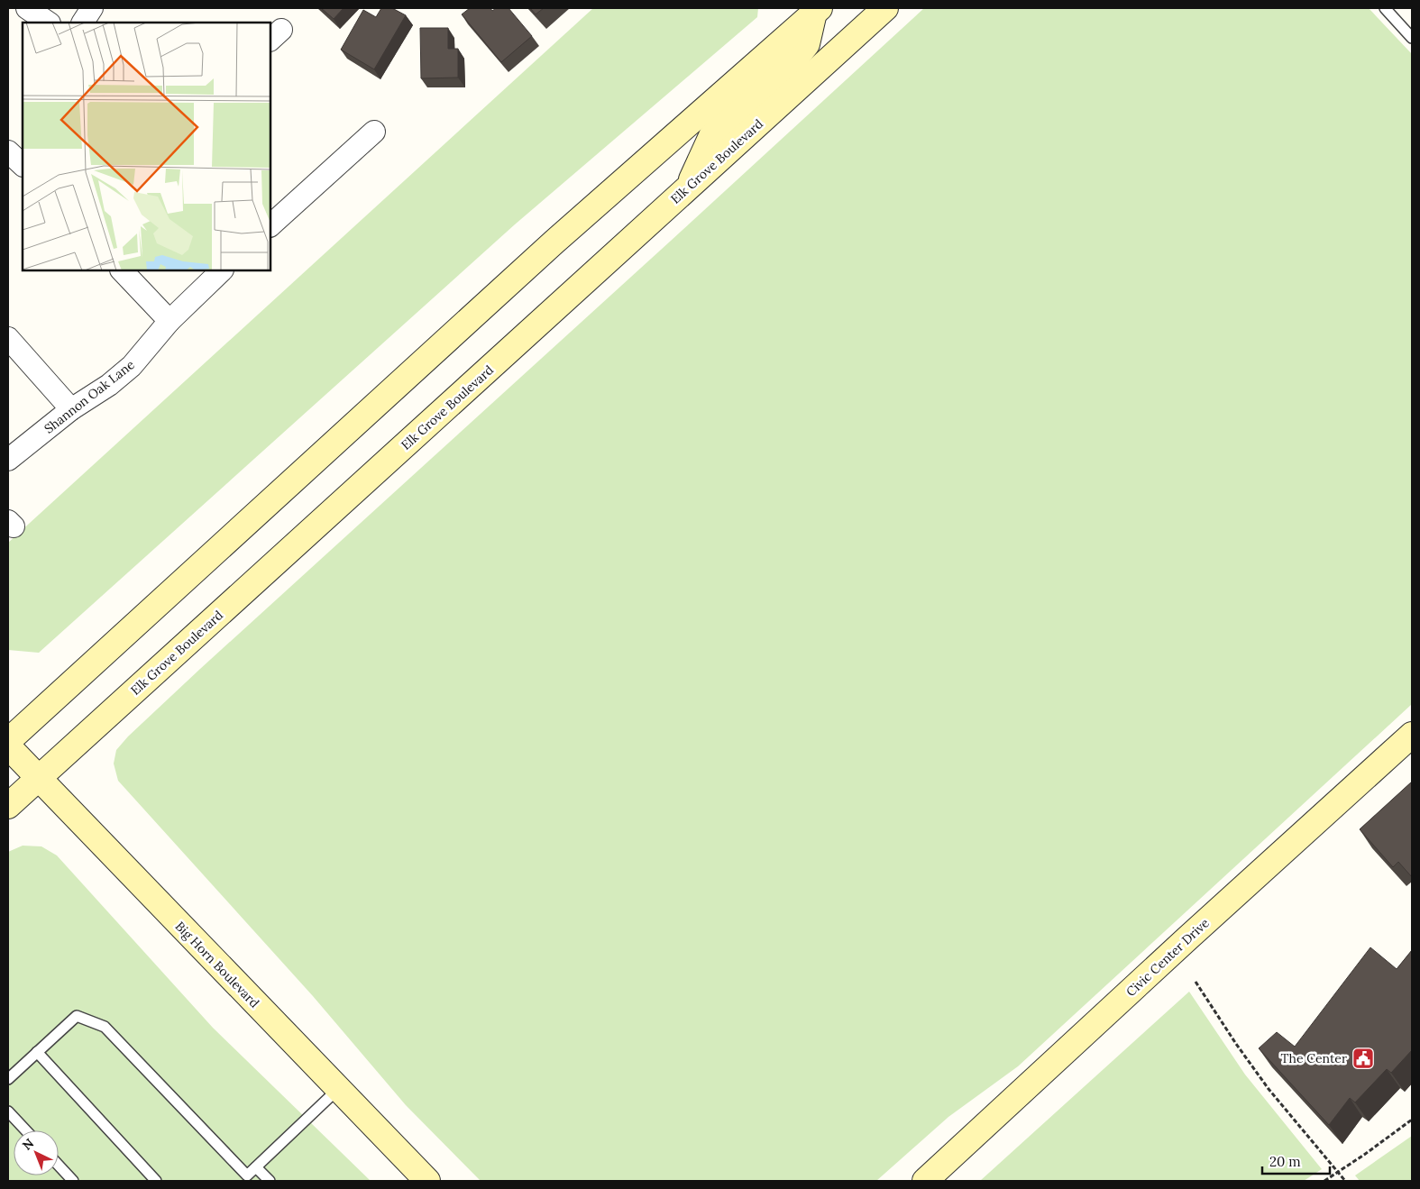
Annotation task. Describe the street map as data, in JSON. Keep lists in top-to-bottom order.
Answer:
{
  "streets": {
    "main road": ["Elk Grove Boulevard", "Civic Center Drive", "Big Horn Boulevard"],
    "street": ["Shannon Oak Lane"]
  },
  "crossings": [
    ["Elk Grove Boulevard", "Big Horn Boulevard"]
  ],
  "places": {
    "public building": ["The Center"]
  },
  "scale_bar": "20 m",
  "north": "top left"
}
